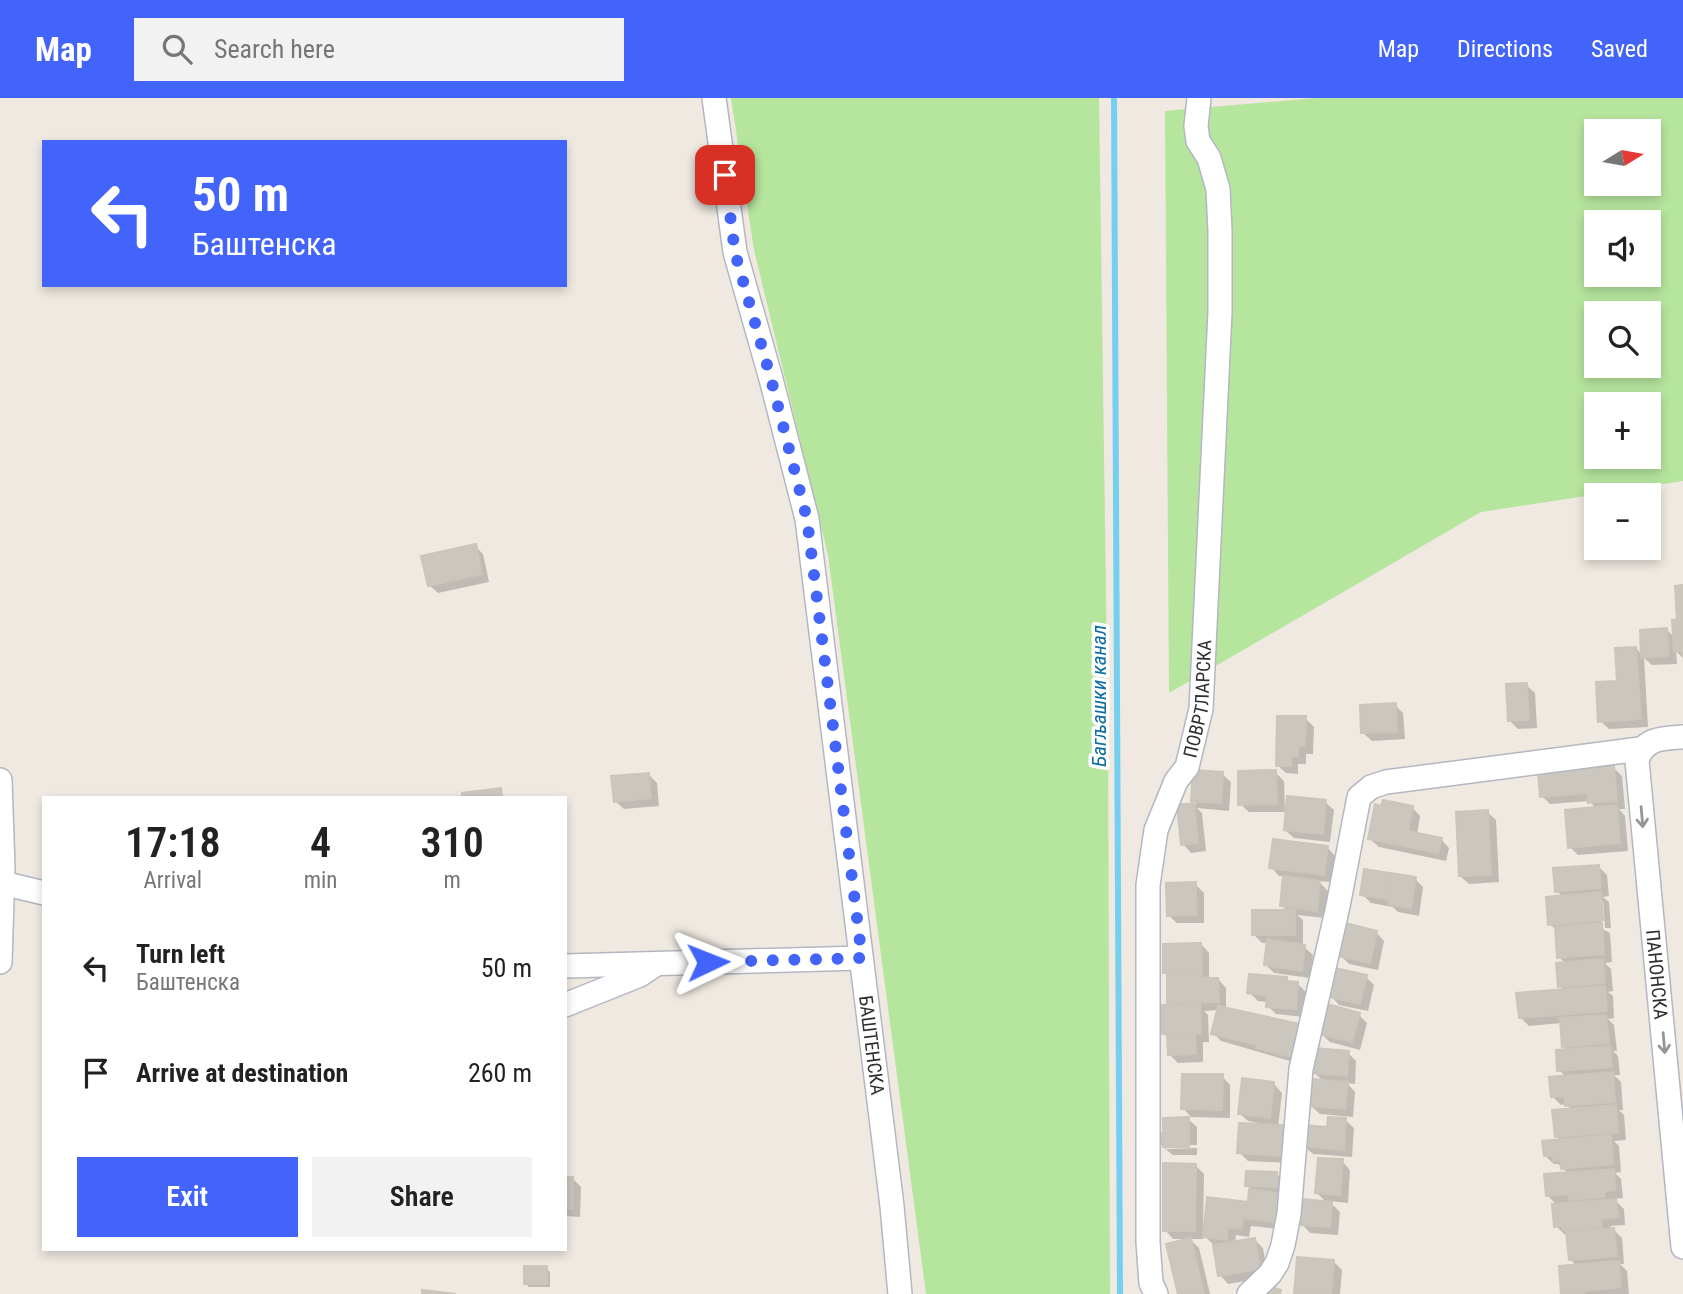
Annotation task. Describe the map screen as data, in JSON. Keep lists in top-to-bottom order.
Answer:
{
  "streets": {
    "street": ["ПОВРТЛАРСКА", "ПАНОНСКА", "БАШТЕНСКА"]
  },
  "one_way": ["ПАНОНСКА"],
  "water": ["Багљашки канал"],
  "north": "right",
  "page": {
    "header": "Map",
    "search": "Search here",
    "nav": ["Map", "Directions", "Saved"],
    "map_buttons": ["+", "−"],
    "turn": ["50 m", "Баштенска"],
    "eta": [
      "17:18",
      "Arrival",
      "4",
      "min",
      "310",
      "m"
    ],
    "list": [
      {
        "name": "Turn left",
        "note": "Баштенска",
        "value": "50 m"
      },
      {
        "name": "Arrive at destination",
        "value": "260 m"
      }
    ],
    "buttons": ["Exit", "Share"]
  }
}
